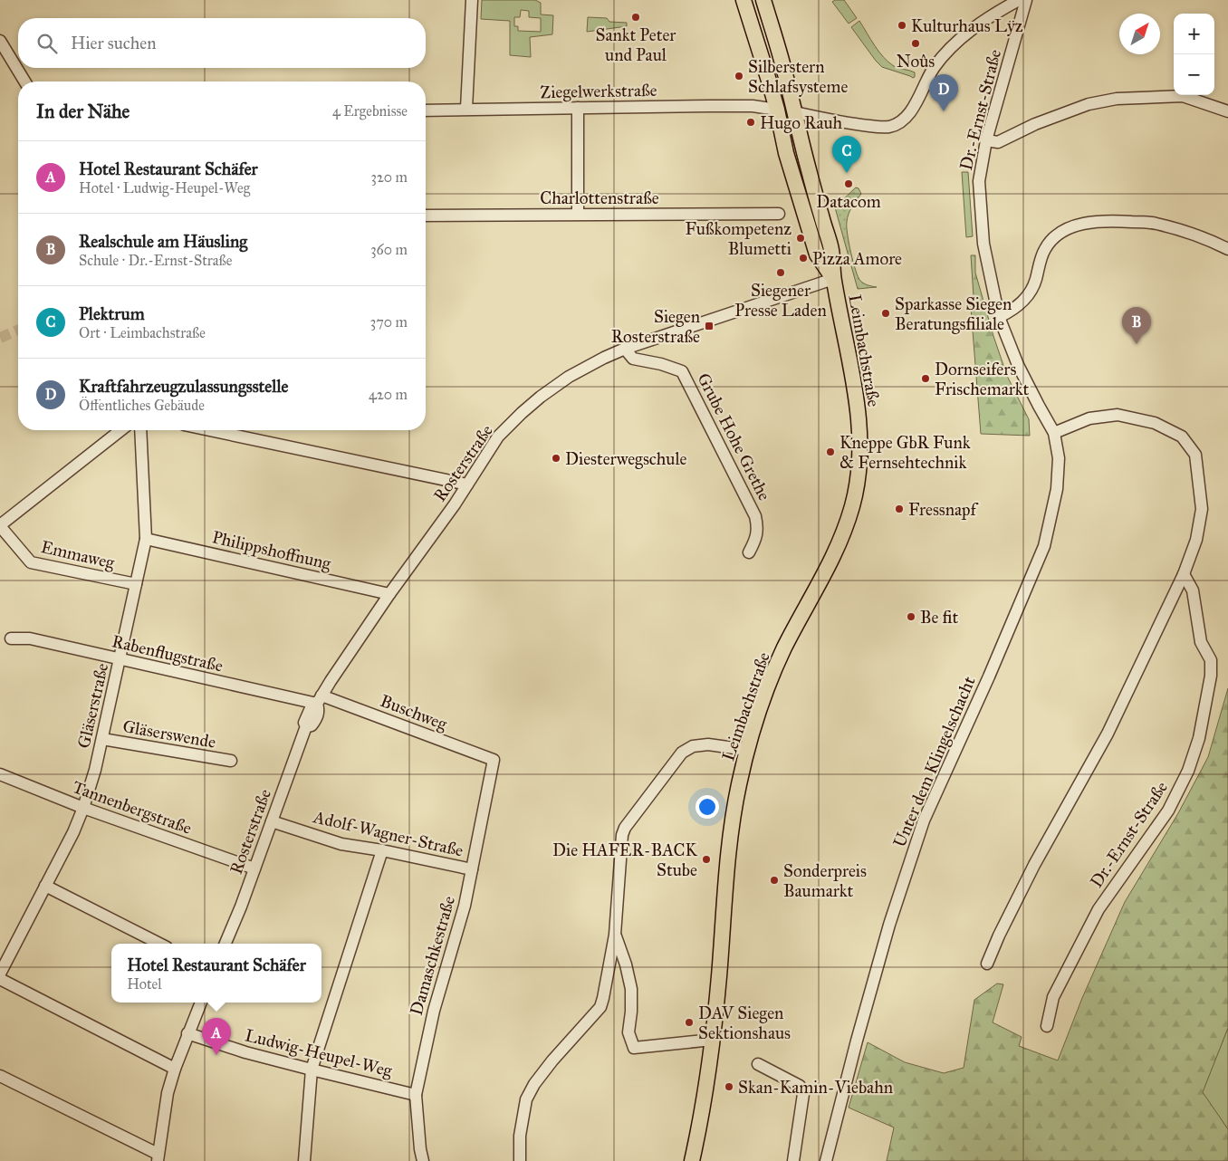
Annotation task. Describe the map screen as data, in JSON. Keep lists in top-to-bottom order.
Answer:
{
  "streets": {
    "main road": ["Leimbachstraße"],
    "street": [
      "Ziegelwerkstraße",
      "Dr.-Ernst-Straße",
      "Charlottenstraße",
      "Grube Hohe Grethe",
      "Rosterstraße",
      "Philippshoffnung",
      "Emmaweg",
      "Rabenflugstraße",
      "Gläserstraße",
      "Buschweg",
      "Gläserswende",
      "Unter dem Klingelschacht",
      "Tannenbergstraße",
      "Adolf-Wagner-Straße",
      "Damaschkestraße",
      "Ludwig-Heupel-Weg"
    ]
  },
  "crossings": [
    ["Ziegelwerkstraße", "Leimbachstraße"],
    ["Dr.-Ernst-Straße", "Unter dem Klingelschacht"],
    ["Leimbachstraße", "Rosterstraße"],
    ["Grube Hohe Grethe", "Rosterstraße"],
    ["Rosterstraße", "Philippshoffnung"],
    ["Rosterstraße", "Rabenflugstraße"],
    ["Rosterstraße", "Buschweg"],
    ["Rosterstraße", "Tannenbergstraße"],
    ["Rosterstraße", "Adolf-Wagner-Straße"],
    ["Philippshoffnung", "Gläserstraße"],
    ["Emmaweg", "Gläserstraße"],
    ["Rabenflugstraße", "Gläserstraße"],
    ["Rabenflugstraße", "Buschweg"],
    ["Gläserstraße", "Gläserswende"],
    ["Gläserstraße", "Tannenbergstraße"],
    ["Buschweg", "Damaschkestraße"],
    ["Adolf-Wagner-Straße", "Damaschkestraße"],
    ["Damaschkestraße", "Ludwig-Heupel-Weg"]
  ],
  "places": {
    "other": [
      "Sankt Peter und Paul",
      "Kulturhaus Lÿz",
      "Noûs",
      "Silberstern Schlafsysteme",
      "Hugo Rauh",
      "Datacom",
      "Fußkompetenz Blumetti",
      "Pizza Amore",
      "Siegener Presse Laden",
      "Sparkasse Siegen Beratungsfiliale",
      "Dornseifers Frischemarkt",
      "Kneppe GbR Funk & Fernsehtechnik",
      "Diesterwegschule",
      "Fressnapf",
      "Be fit",
      "Die HAFER-BACK Stube",
      "Sonderpreis Baumarkt",
      "DAV Siegen Sektionshaus",
      "Skan-Kamin-Viebahn"
    ],
    "transit": ["Siegen Rosterstraße"]
  },
  "north": "top right",
  "page": {
    "map_buttons": ["+", "−"],
    "search": "Hier suchen",
    "pins": [
      "D",
      "C",
      "B",
      "A"
    ],
    "heading": ["In der Nähe", "4 Ergebnisse"],
    "list": [
      {
        "mark": "A",
        "name": "Hotel Restaurant Schäfer",
        "note": "Hotel · Ludwig-Heupel-Weg",
        "value": "320 m"
      },
      {
        "mark": "B",
        "name": "Realschule am Häusling",
        "note": "Schule · Dr.-Ernst-Straße",
        "value": "360 m"
      },
      {
        "mark": "C",
        "name": "Plektrum",
        "note": "Ort · Leimbachstraße",
        "value": "370 m"
      },
      {
        "mark": "D",
        "name": "Kraftfahrzeugzulassungsstelle",
        "note": "Öffentliches Gebäude",
        "value": "420 m"
      }
    ],
    "popup": ["Hotel Restaurant Schäfer", "Hotel"]
  }
}
